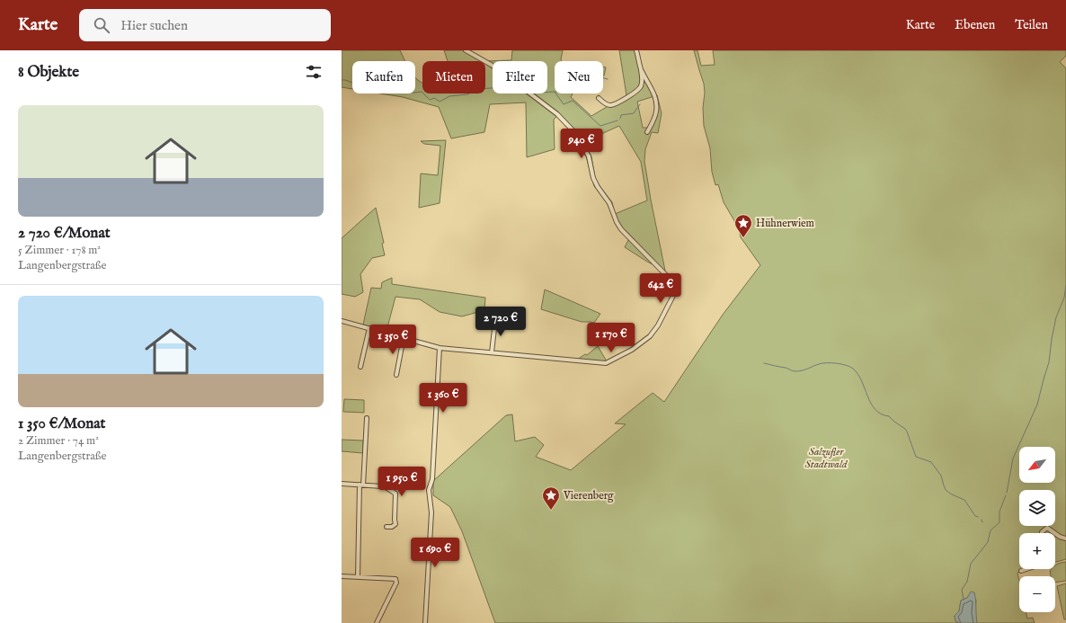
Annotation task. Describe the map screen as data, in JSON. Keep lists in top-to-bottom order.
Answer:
{
  "parks": ["Salzufler Stadtwald"],
  "places": {
    "place": ["Hühnerwiem", "Vierenberg"]
  },
  "north": "bottom left",
  "page": {
    "header": "Karte",
    "search": "Hier suchen",
    "nav": ["Karte", "Ebenen", "Teilen"],
    "heading": "8 Objekte",
    "chip": [
      "Kaufen",
      "Mieten",
      "Filter",
      "Neu"
    ],
    "list": [
      {
        "name": "2 720 €/Monat",
        "note": "5 Zimmer · 178 m² · Langenbergstraße"
      },
      {
        "name": "1 350 €/Monat",
        "note": "2 Zimmer · 74 m² · Langenbergstraße"
      }
    ],
    "price": [
      "940 €",
      "642 €",
      "2 720 €",
      "1 170 €",
      "1 350 €",
      "1 360 €",
      "1 950 €",
      "1 690 €"
    ],
    "map_buttons": ["+", "−"]
  }
}
